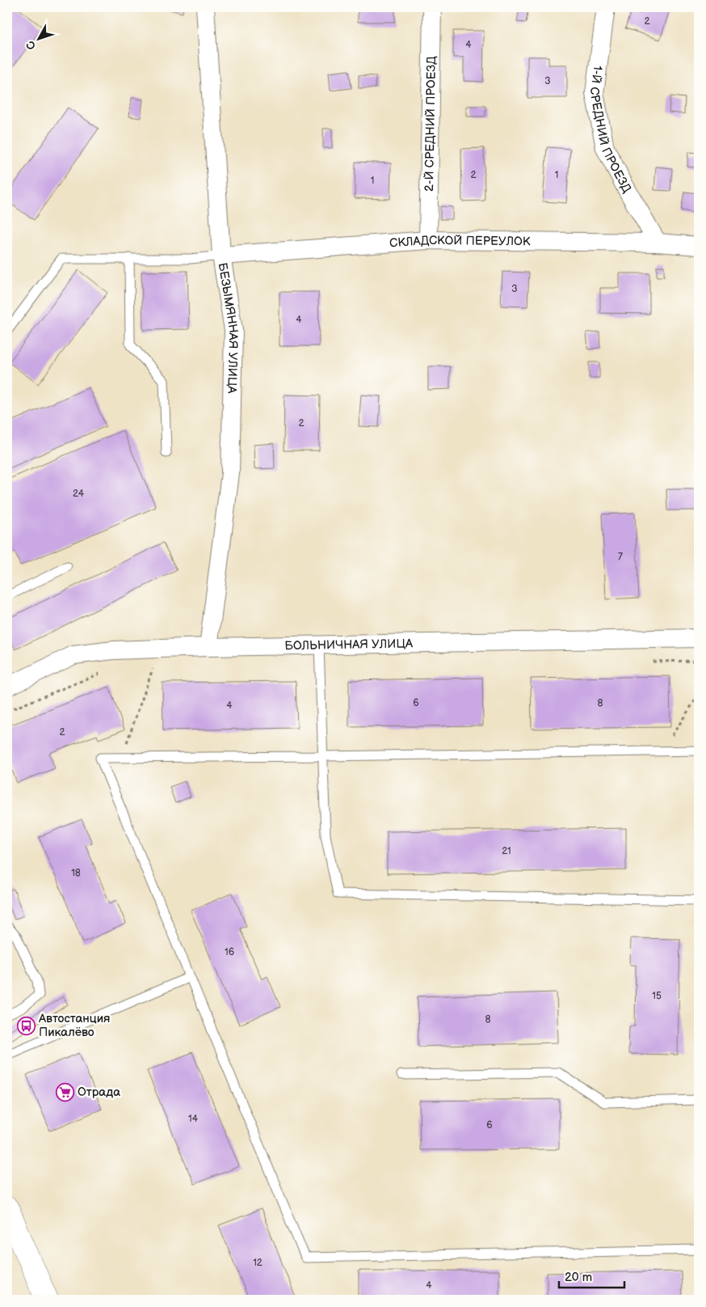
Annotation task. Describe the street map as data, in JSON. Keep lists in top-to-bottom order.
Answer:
{
  "streets": {
    "street": [
      "2-Й СРЕДНИЙ ПРОЕЗД",
      "1-Й СРЕДНИЙ ПРОЕЗД",
      "СКЛАДСКОЙ ПЕРЕУЛОК",
      "БЕЗЫМЯННАЯ УЛИЦА",
      "БОЛЬНИЧНАЯ УЛИЦА"
    ]
  },
  "crossings": [
    ["2-Й СРЕДНИЙ ПРОЕЗД", "СКЛАДСКОЙ ПЕРЕУЛОК"],
    ["1-Й СРЕДНИЙ ПРОЕЗД", "СКЛАДСКОЙ ПЕРЕУЛОК"],
    ["СКЛАДСКОЙ ПЕРЕУЛОК", "БЕЗЫМЯННАЯ УЛИЦА"],
    ["БЕЗЫМЯННАЯ УЛИЦА", "БОЛЬНИЧНАЯ УЛИЦА"]
  ],
  "places": {
    "bus stop": ["Автостанция Пикалёво"],
    "supermarket": ["Отрада"]
  },
  "house_numbers": [
    "2",
    "4",
    "3",
    "2",
    "1",
    "1",
    "3",
    "4",
    "2",
    "24",
    "7",
    "6",
    "8",
    "4",
    "2",
    "21",
    "18",
    "16",
    "15",
    "8",
    "14",
    "6",
    "12",
    "4"
  ],
  "scale_bar": "20 m",
  "north": "bottom left"
}
